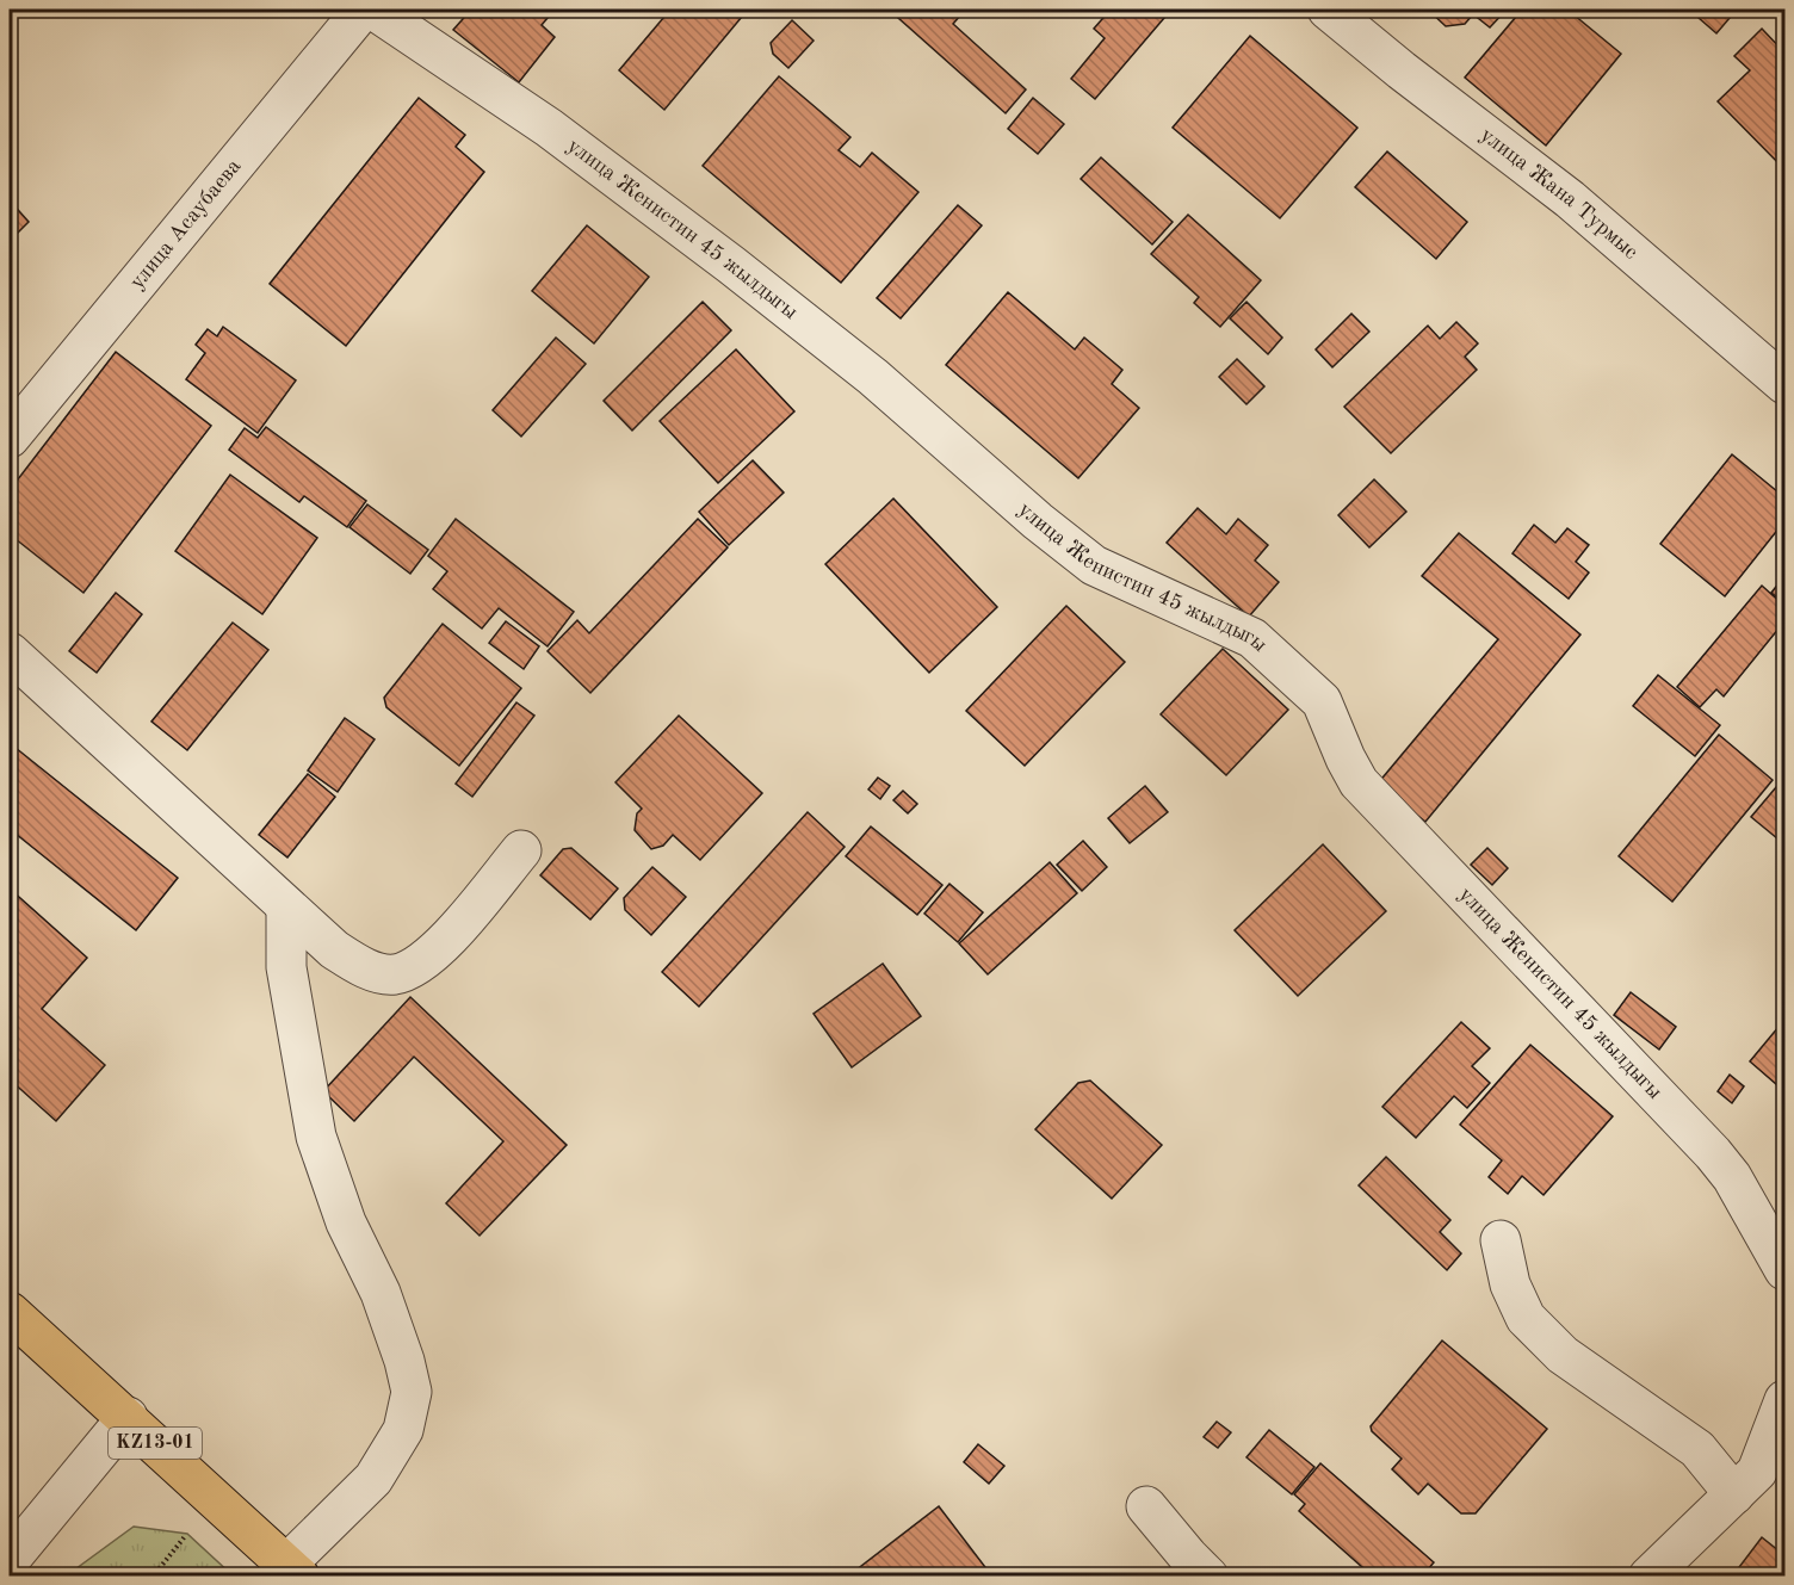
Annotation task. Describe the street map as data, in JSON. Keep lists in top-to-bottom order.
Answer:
{
  "streets": {
    "highway": ["KZ13-01"],
    "street": ["улица Жана Турмыс", "улица Асаубаева", "улица Женистин 45 жылдыгы"]
  }
}
